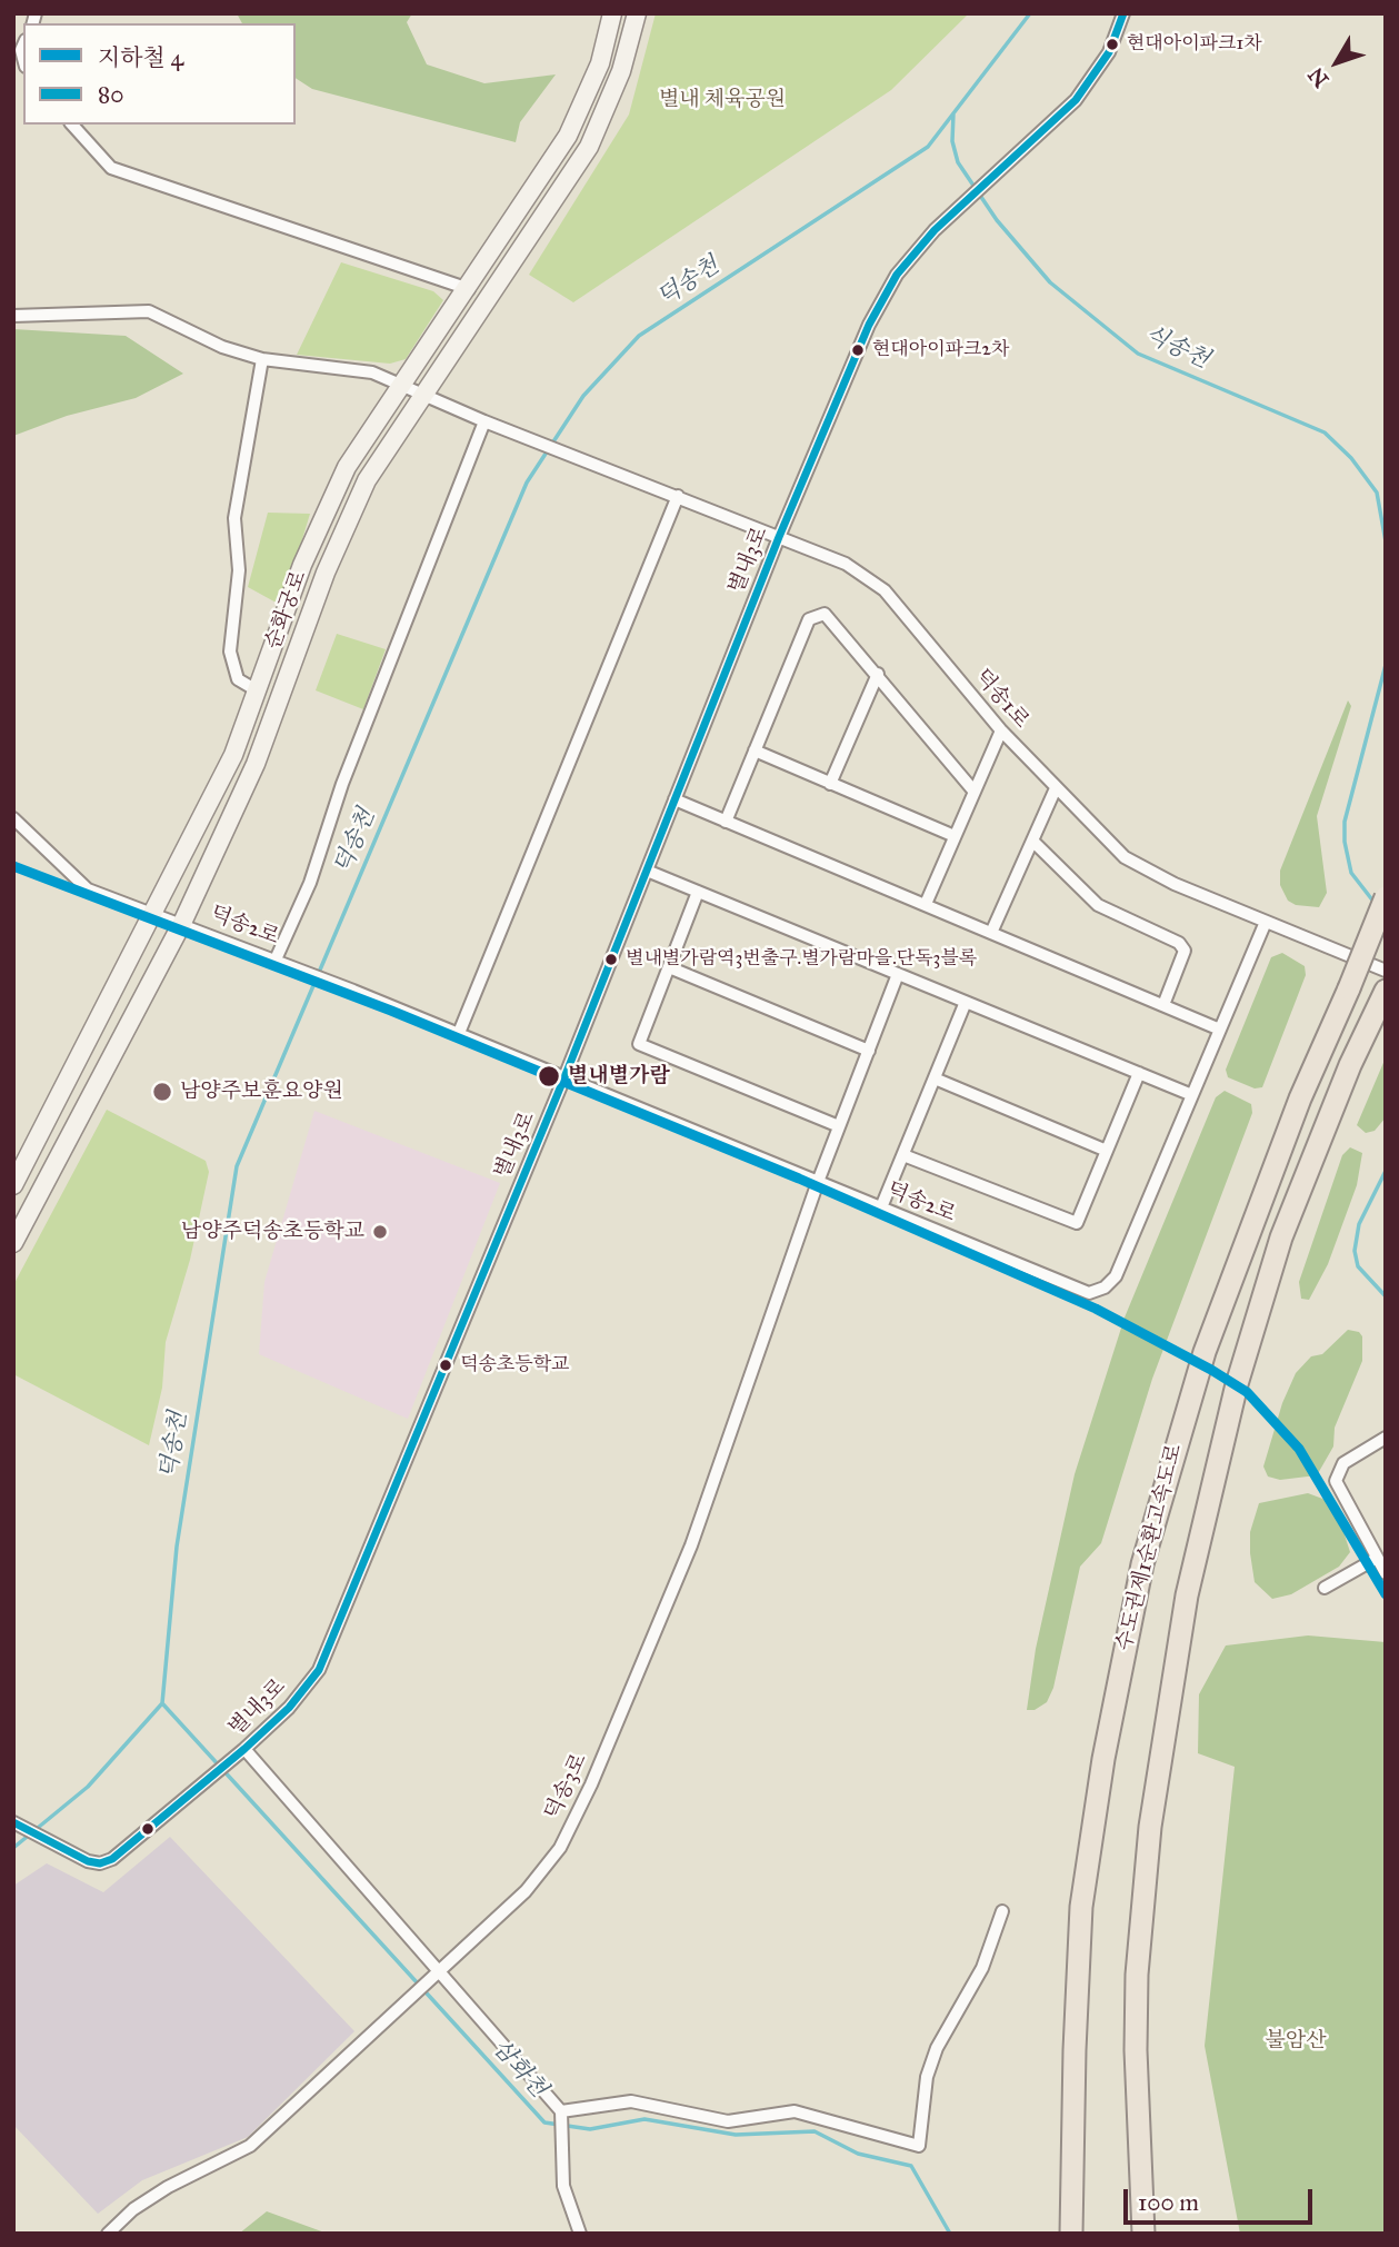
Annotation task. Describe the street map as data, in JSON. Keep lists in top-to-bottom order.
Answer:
{
  "streets": {
    "highway": ["수도권제1순환고속도로"],
    "street": [
      "별내3로",
      "순화궁로",
      "덕송1로",
      "덕송2로",
      "덕송3로"
    ]
  },
  "crossings": [
    ["별내3로", "덕송1로"],
    ["별내3로", "덕송2로"],
    ["순화궁로", "덕송2로"],
    ["덕송1로", "덕송2로"],
    ["덕송2로", "덕송3로"]
  ],
  "water": ["덕송천", "식송천", "삼화천"],
  "parks": ["별내 체육공원", "불암산"],
  "places": [
    "현대아이파크1차",
    "현대아이파크2차",
    "별내별가람역3번출구.별가람마을.단독3블록",
    "별내별가람",
    "남양주보훈요양원",
    "남양주덕송초등학교",
    "덕송초등학교"
  ],
  "lines": ["transit line 80", "metro line 4"],
  "legend": ["지하철 4", "80"],
  "scale_bar": "100 m",
  "north": "bottom left"
}
